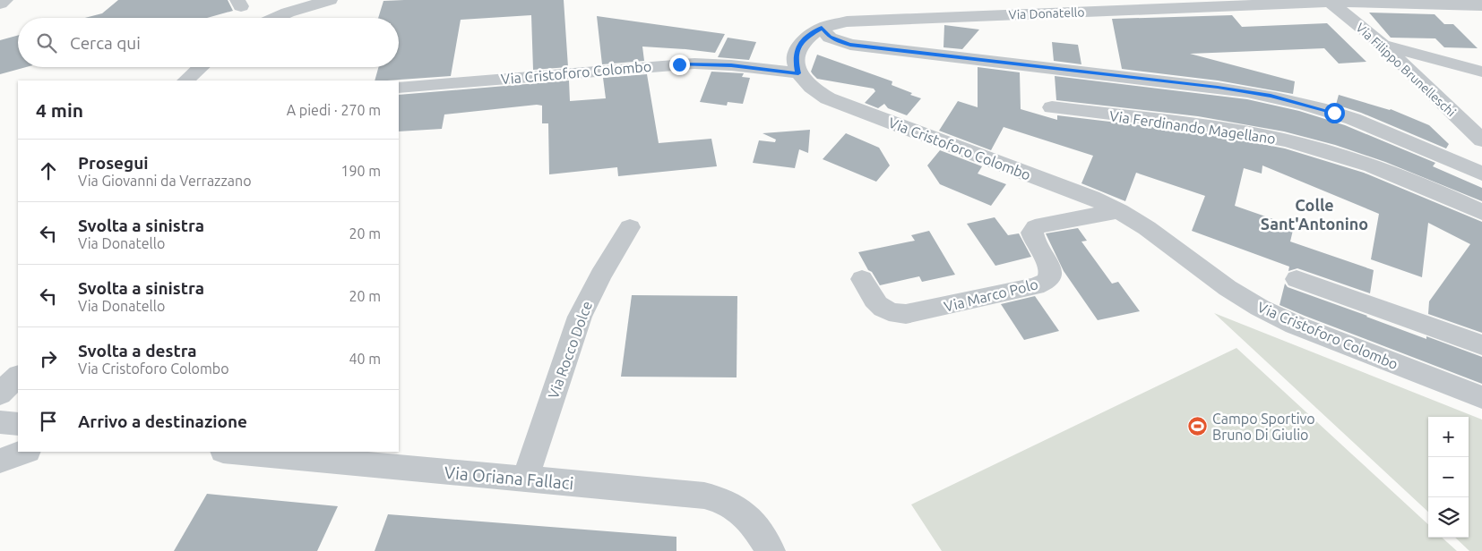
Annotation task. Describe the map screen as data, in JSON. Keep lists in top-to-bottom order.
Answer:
{
  "streets": {
    "street": [
      "Via Donatello",
      "Via Filippo Brunelleschi",
      "Via Cristoforo Colombo",
      "Via Ferdinando Magellano",
      "Via Marco Polo",
      "Via Rocco Dolce",
      "Via Oriana Fallaci"
    ]
  },
  "crossings": [
    ["Via Donatello", "Via Filippo Brunelleschi"],
    ["Via Donatello", "Via Cristoforo Colombo"],
    ["Via Cristoforo Colombo", "Via Marco Polo"],
    ["Via Rocco Dolce", "Via Oriana Fallaci"]
  ],
  "districts": ["Colle Sant'Antonino"],
  "places": {
    "sports": ["Campo Sportivo Bruno Di Giulio"]
  },
  "page": {
    "search": "Cerca qui",
    "heading": ["4 min", "A piedi · 270 m"],
    "list": [
      ["Prosegui", "Via Giovanni da Verrazzano", "190 m"],
      ["Svolta a sinistra", "Via Donatello", "20 m"],
      ["Svolta a sinistra", "Via Donatello", "20 m"],
      ["Svolta a destra", "Via Cristoforo Colombo", "40 m"],
      "Arrivo a destinazione"
    ],
    "map_buttons": ["+", "−"]
  }
}
